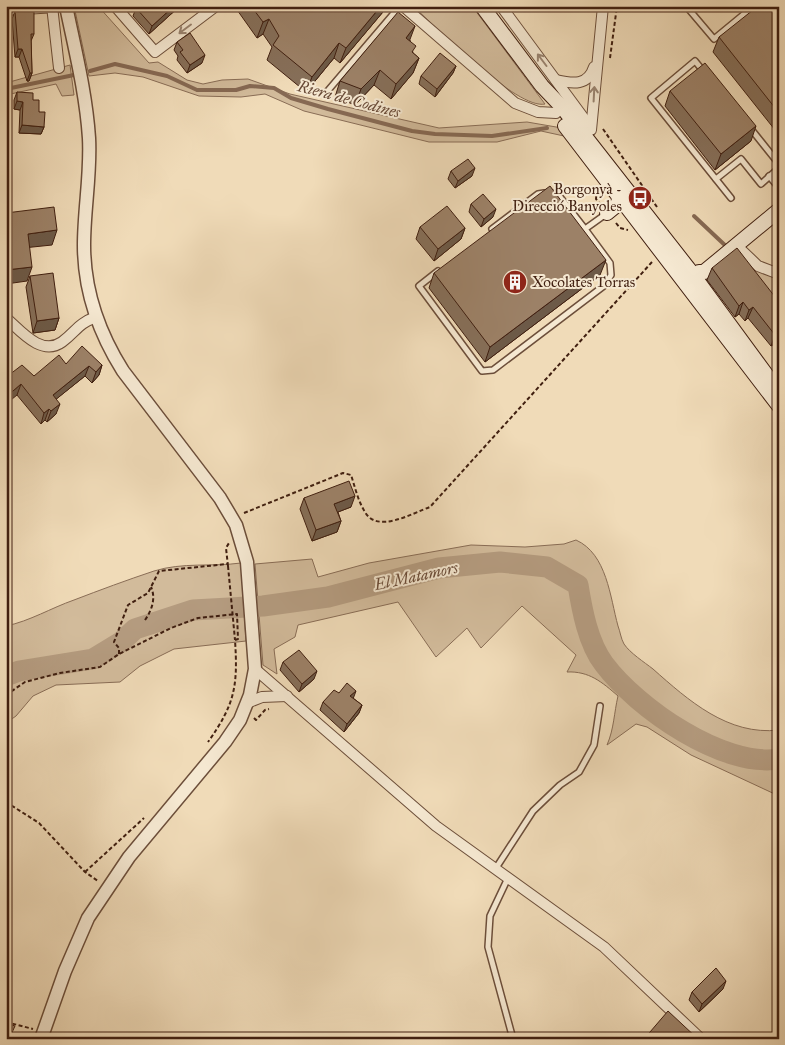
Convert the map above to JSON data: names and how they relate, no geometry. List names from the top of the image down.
{
  "water": ["Riera de Codines", "El Matamors"],
  "places": {
    "bus stop": ["Borgonyà - Direcció Banyoles"],
    "building": ["Xocolates Torras"]
  }
}
